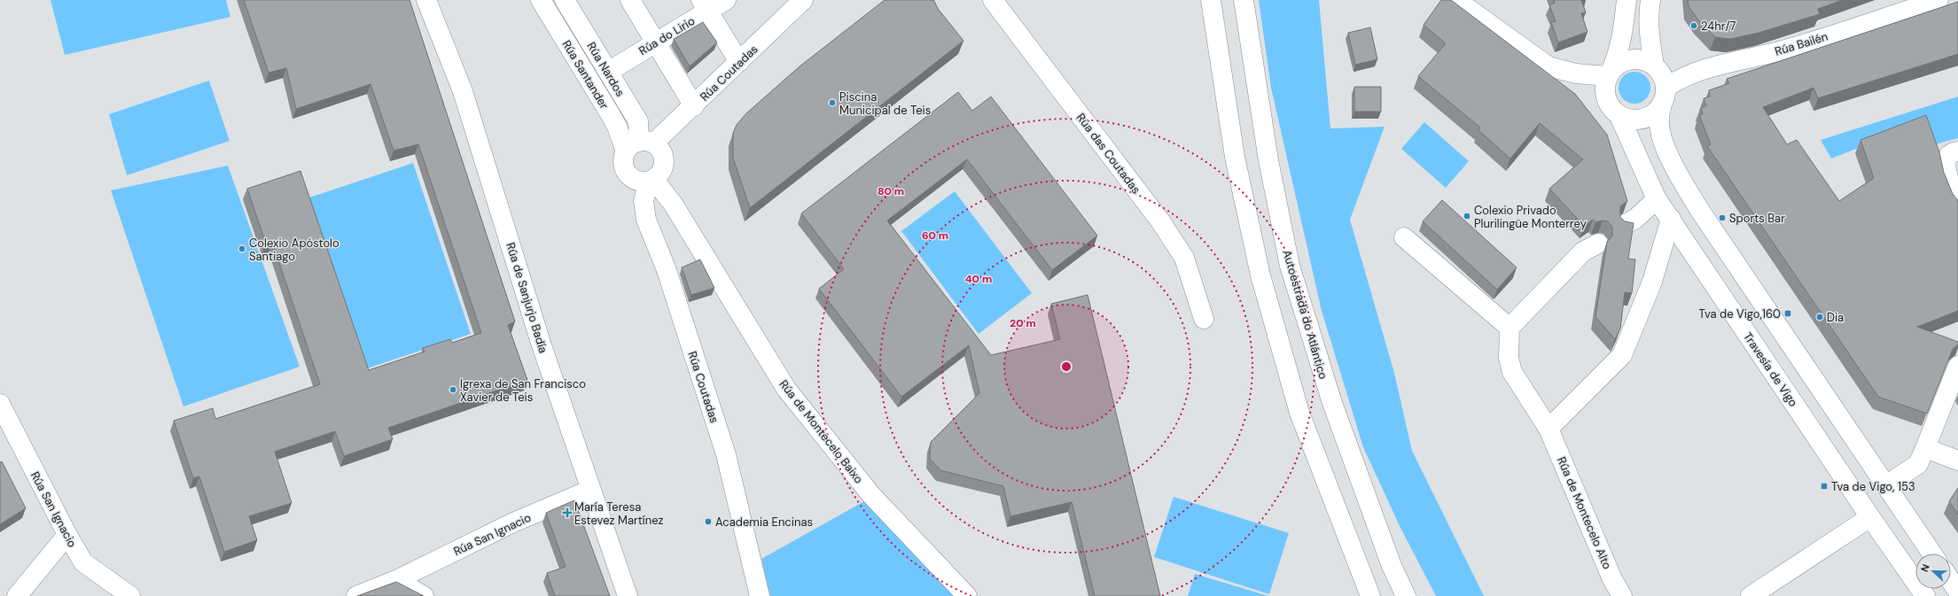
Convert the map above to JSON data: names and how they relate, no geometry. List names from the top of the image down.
{
  "streets": {
    "main road": [
      "Rúa do Lirio",
      "Rúa Bailén",
      "Rúa Nardos",
      "Rúa Coutadas",
      "Rúa Santander",
      "Rúa das Coutadas",
      "Rúa de Sanjurjo Badía",
      "Autoestrada do Atlántico",
      "Travesía de Vigo",
      "Rúa de Montecelo Baixo",
      "Rúa San Ignacio",
      "Rúa de Montecelo Alto"
    ]
  },
  "crossings": [
    ["Rúa do Lirio", "Rúa Nardos"],
    ["Rúa Bailén", "Travesía de Vigo"],
    ["Rúa Nardos", "Rúa Coutadas"],
    ["Rúa Nardos", "Rúa Santander"],
    ["Rúa Nardos", "Rúa de Montecelo Baixo"],
    ["Rúa Coutadas", "Rúa Santander"],
    ["Rúa Coutadas", "Rúa de Montecelo Baixo"],
    ["Rúa Santander", "Rúa de Montecelo Baixo"],
    ["Rúa de Sanjurjo Badía", "Rúa San Ignacio"]
  ],
  "places": {
    "other": [
      "24hr/7",
      "Piscina Municipal de Teis",
      "Colexio Privado Plurilingüe Monterrey",
      "Sports Bar",
      "Colexio Apóstolo Santiago",
      "Dia",
      "Igrexa de San Francisco Xavier de Teis",
      "Academia Encinas"
    ],
    "transit": ["Tva de Vigo,160", "Tva de Vigo, 153"],
    "health": ["María Teresa Estevez Martínez"]
  },
  "north": "left",
  "rings": [
    "80 m",
    "60 m",
    "40 m",
    "20 m"
  ]
}
